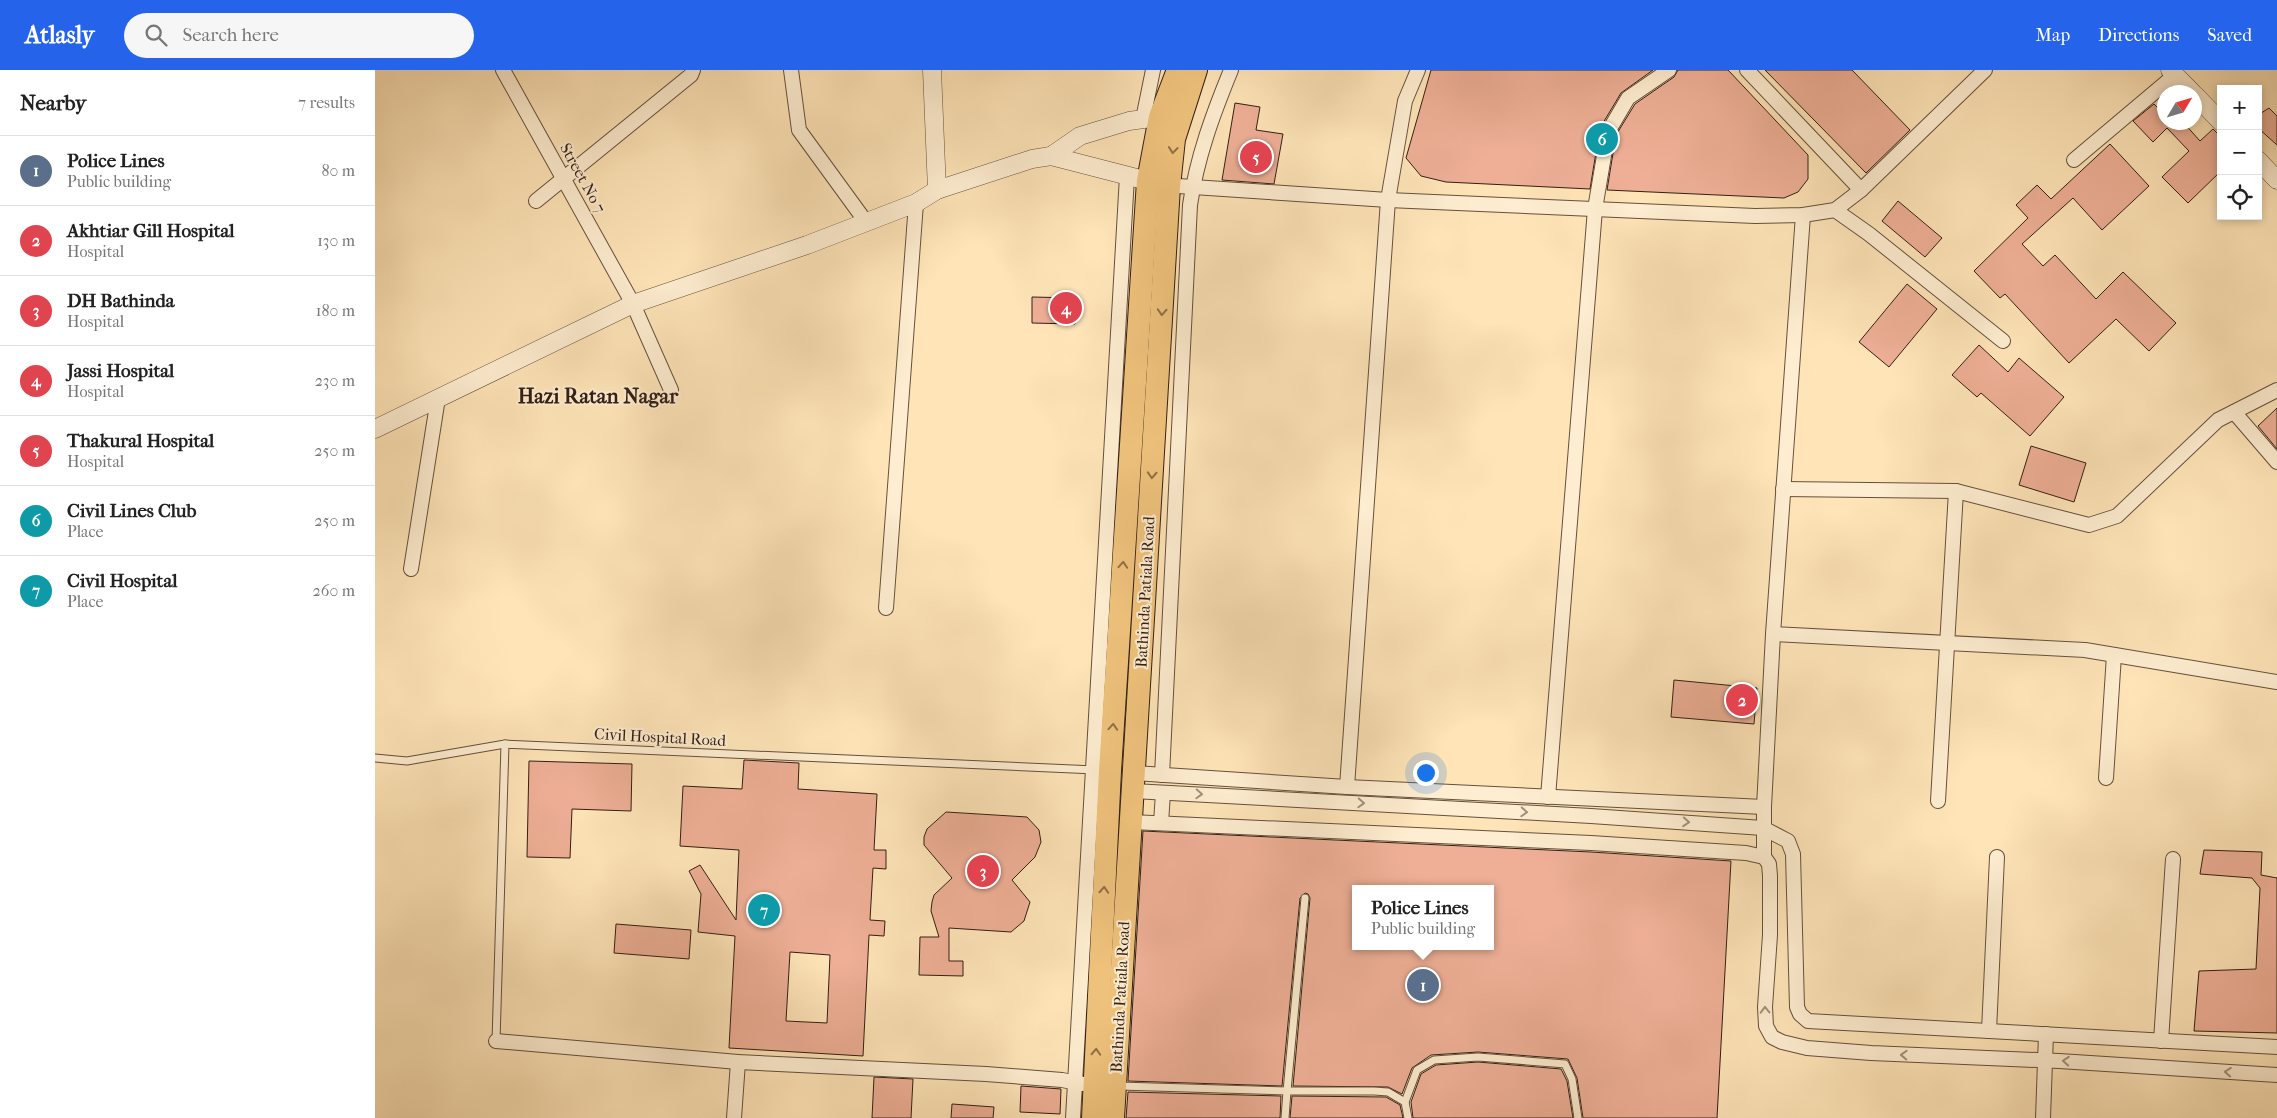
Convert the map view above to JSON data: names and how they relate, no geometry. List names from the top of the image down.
{
  "streets": {
    "highway": ["Bathinda Patiala Road"],
    "street": ["Street No 7"],
    "lane": ["Civil Hospital Road"]
  },
  "districts": ["Hazi Ratan Nagar"],
  "north": "top right",
  "page": {
    "header": "Atlasly",
    "search": "Search here",
    "nav": ["Map", "Directions", "Saved"],
    "heading": ["Nearby", "7 results"],
    "map_buttons": ["+", "−"],
    "pins": [
      "6",
      "5",
      "4",
      "2",
      "3",
      "7",
      "1"
    ],
    "list": [
      {
        "mark": "1",
        "name": "Police Lines",
        "note": "Public building",
        "value": "80 m"
      },
      {
        "mark": "2",
        "name": "Akhtiar Gill Hospital",
        "note": "Hospital",
        "value": "130 m"
      },
      {
        "mark": "3",
        "name": "DH Bathinda",
        "note": "Hospital",
        "value": "180 m"
      },
      {
        "mark": "4",
        "name": "Jassi Hospital",
        "note": "Hospital",
        "value": "230 m"
      },
      {
        "mark": "5",
        "name": "Thakural Hospital",
        "note": "Hospital",
        "value": "250 m"
      },
      {
        "mark": "6",
        "name": "Civil Lines Club",
        "note": "Place",
        "value": "250 m"
      },
      {
        "mark": "7",
        "name": "Civil Hospital",
        "note": "Place",
        "value": "260 m"
      }
    ],
    "popup": ["Police Lines", "Public building"]
  }
}
